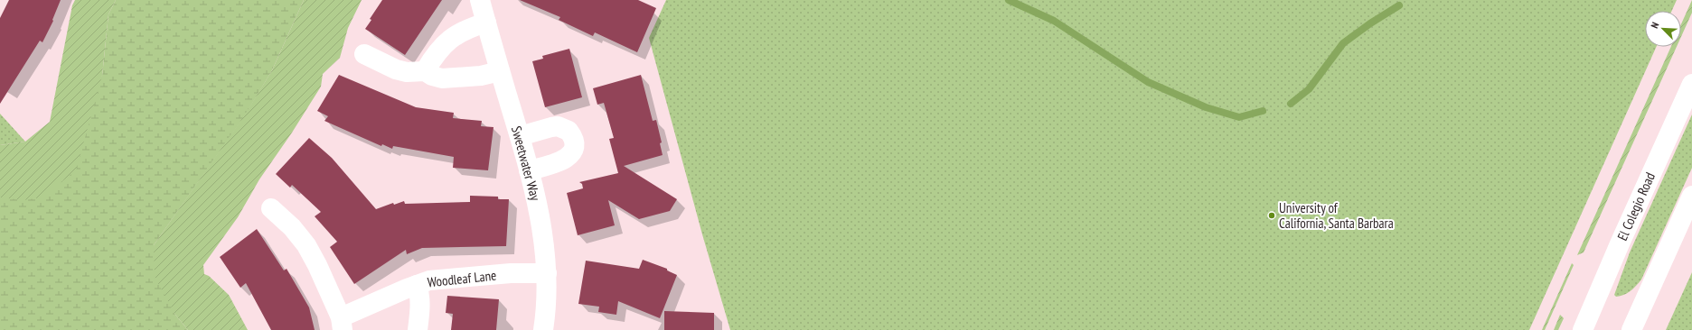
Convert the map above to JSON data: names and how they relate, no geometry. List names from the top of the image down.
{
  "streets": {
    "street": ["Sweetwater Way", "El Colegio Road", "Woodleaf Lane"]
  },
  "crossings": [
    ["Sweetwater Way", "Woodleaf Lane"]
  ],
  "places": ["University of California, Santa Barbara"],
  "north": "top left"
}
